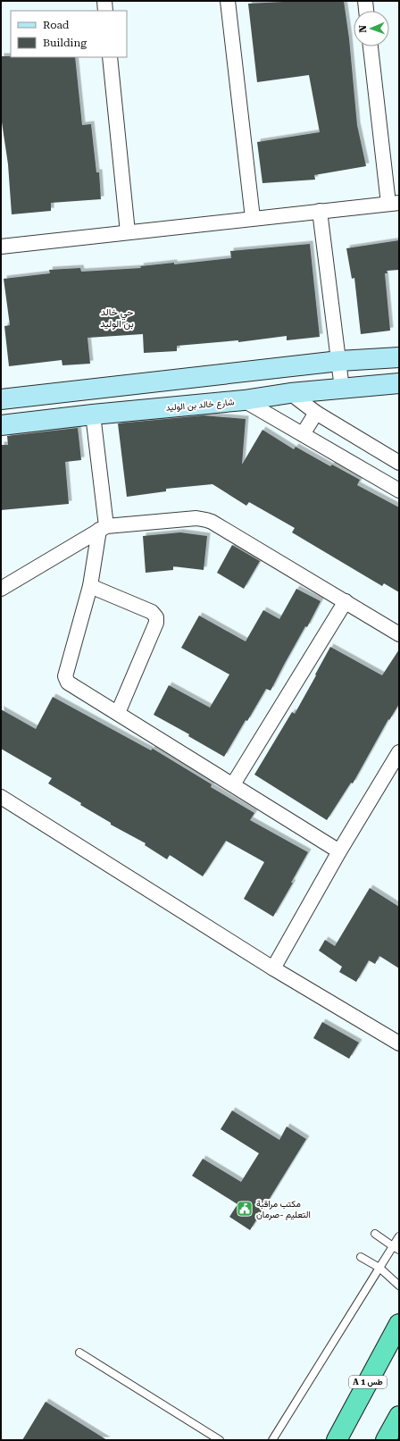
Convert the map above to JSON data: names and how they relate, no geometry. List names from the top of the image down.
{
  "streets": {
    "highway": ["A 1 طس"],
    "street": ["شارع خالد بن الوليد"]
  },
  "districts": ["حي خالد بن الوليد"],
  "places": {
    "public building": ["مكتب مراقبة التعليم -صرمان"]
  },
  "legend": ["Road", "Building"],
  "north": "left"
}
